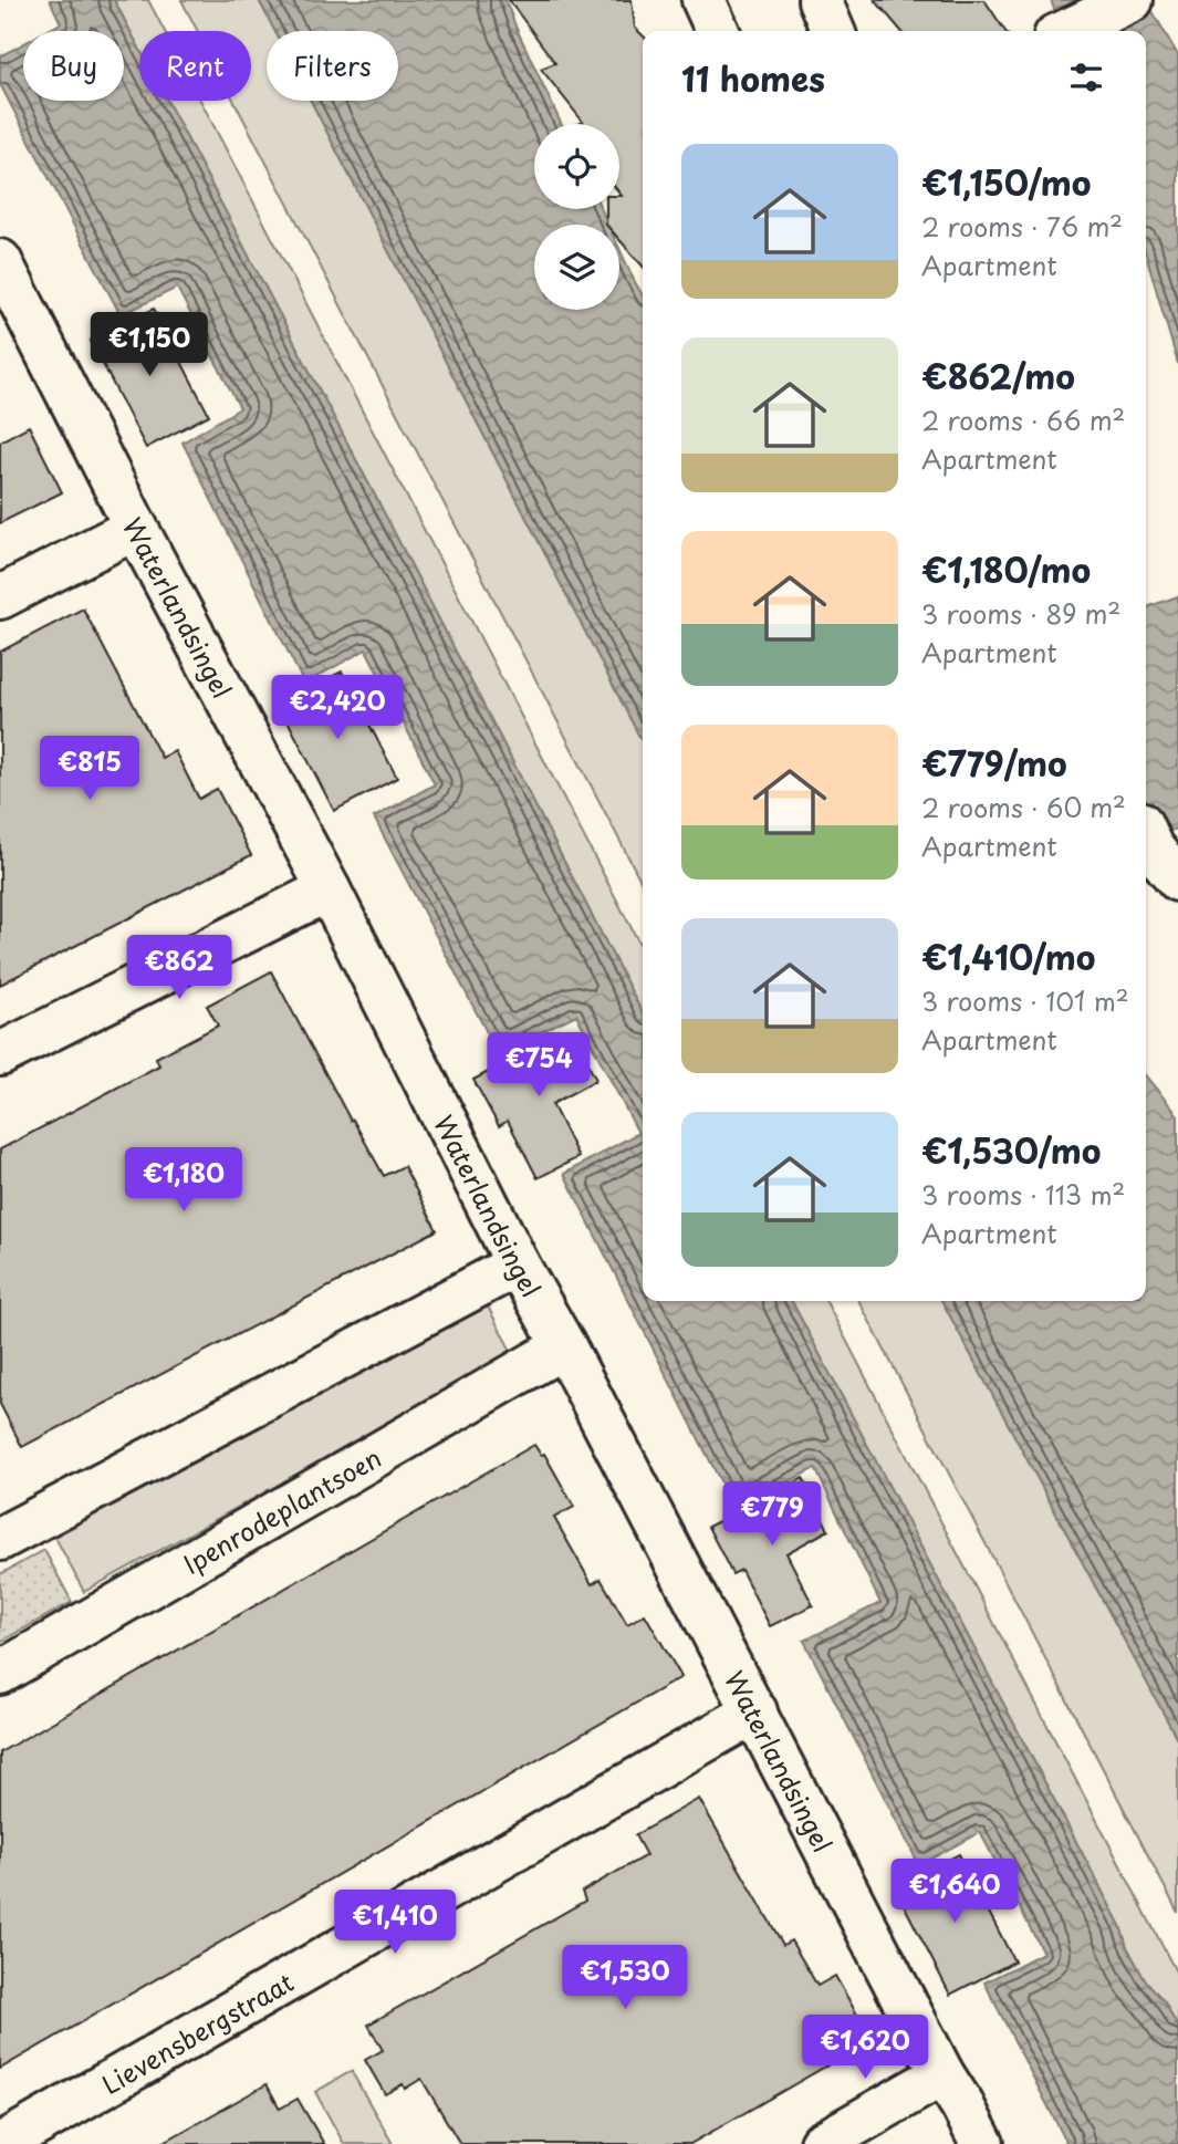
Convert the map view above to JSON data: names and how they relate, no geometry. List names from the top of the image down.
{
  "streets": {
    "street": ["Waterlandsingel", "Ipenrodeplantsoen", "Lievensbergstraat"]
  },
  "crossings": [
    ["Waterlandsingel", "Ipenrodeplantsoen"],
    ["Waterlandsingel", "Lievensbergstraat"]
  ],
  "page": {
    "chip": ["Buy", "Rent", "Filters"],
    "heading": "11 homes",
    "list": [
      {
        "name": "€1,150/mo",
        "note": "2 rooms · 76 m² · Apartment"
      },
      {
        "name": "€862/mo",
        "note": "2 rooms · 66 m² · Apartment"
      },
      {
        "name": "€1,180/mo",
        "note": "3 rooms · 89 m² · Apartment"
      },
      {
        "name": "€779/mo",
        "note": "2 rooms · 60 m² · Apartment"
      },
      {
        "name": "€1,410/mo",
        "note": "3 rooms · 101 m² · Apartment"
      },
      {
        "name": "€1,530/mo",
        "note": "3 rooms · 113 m² · Apartment"
      }
    ],
    "price": [
      "€1,150",
      "€2,420",
      "€815",
      "€862",
      "€754",
      "€1,180",
      "€779",
      "€1,640",
      "€1,410",
      "€1,530",
      "€1,620"
    ]
  }
}
